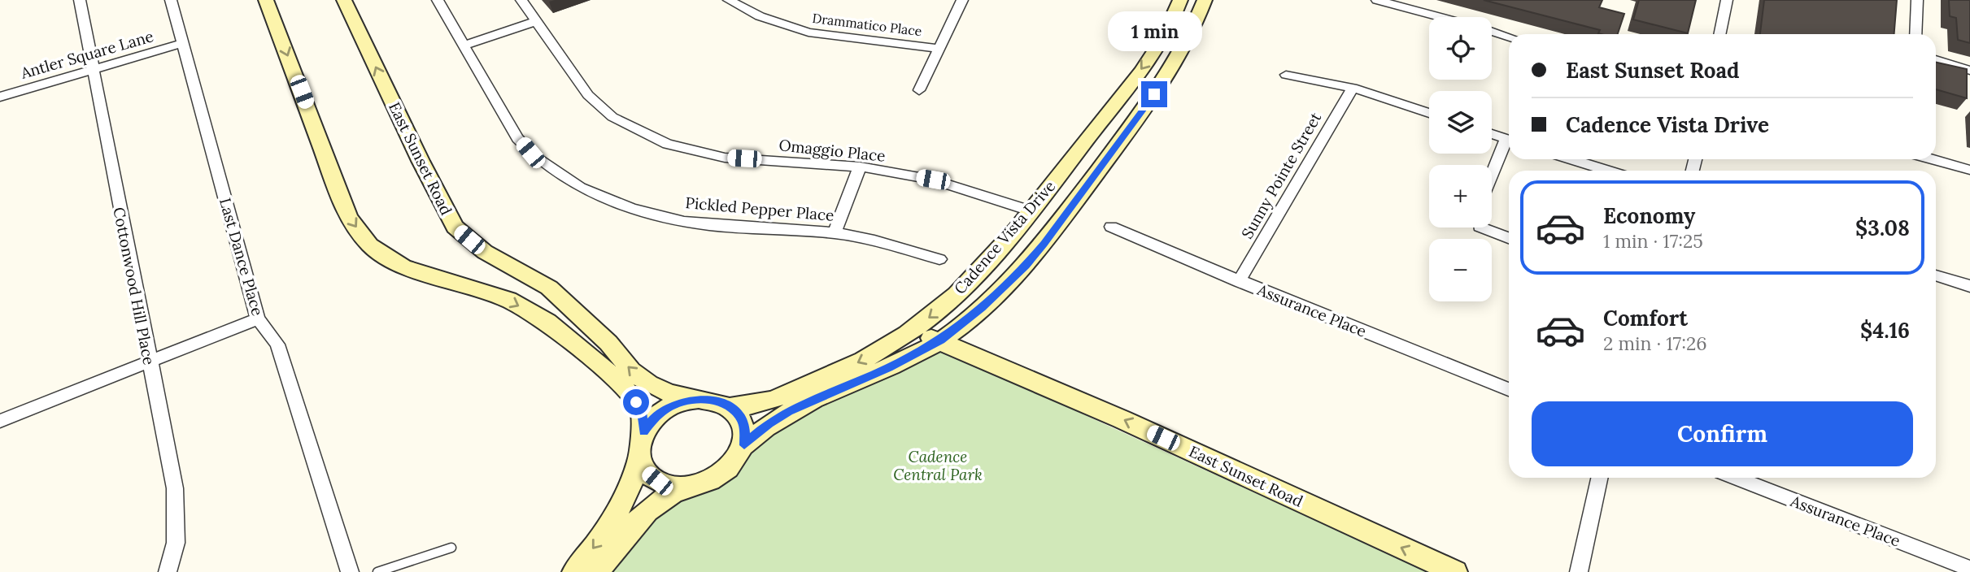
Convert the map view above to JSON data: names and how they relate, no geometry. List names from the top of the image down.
{
  "streets": {
    "main road": ["East Sunset Road", "Cadence Vista Drive"],
    "street": [
      "Drammatico Place",
      "Antler Square Lane",
      "Omaggio Place",
      "Sunny Pointe Street",
      "Pickled Pepper Place",
      "Last Dance Place",
      "Cottonwood Hill Place",
      "Assurance Place"
    ]
  },
  "crossings": [
    ["Antler Square Lane", "Last Dance Place"],
    ["Antler Square Lane", "Cottonwood Hill Place"],
    ["Omaggio Place", "Cadence Vista Drive"],
    ["East Sunset Road", "Cadence Vista Drive"],
    ["Sunny Pointe Street", "Assurance Place"]
  ],
  "parks": ["Cadence Central Park"],
  "page": {
    "bubble": "1 min",
    "map_buttons": ["+", "−"],
    "banner": ["East Sunset Road", "Cadence Vista Drive"],
    "list": [
      {
        "name": "Economy",
        "note": "1 min · 17:25",
        "value": "$3.08"
      },
      {
        "name": "Comfort",
        "note": "2 min · 17:26",
        "value": "$4.16"
      }
    ],
    "buttons": "Confirm"
  }
}
